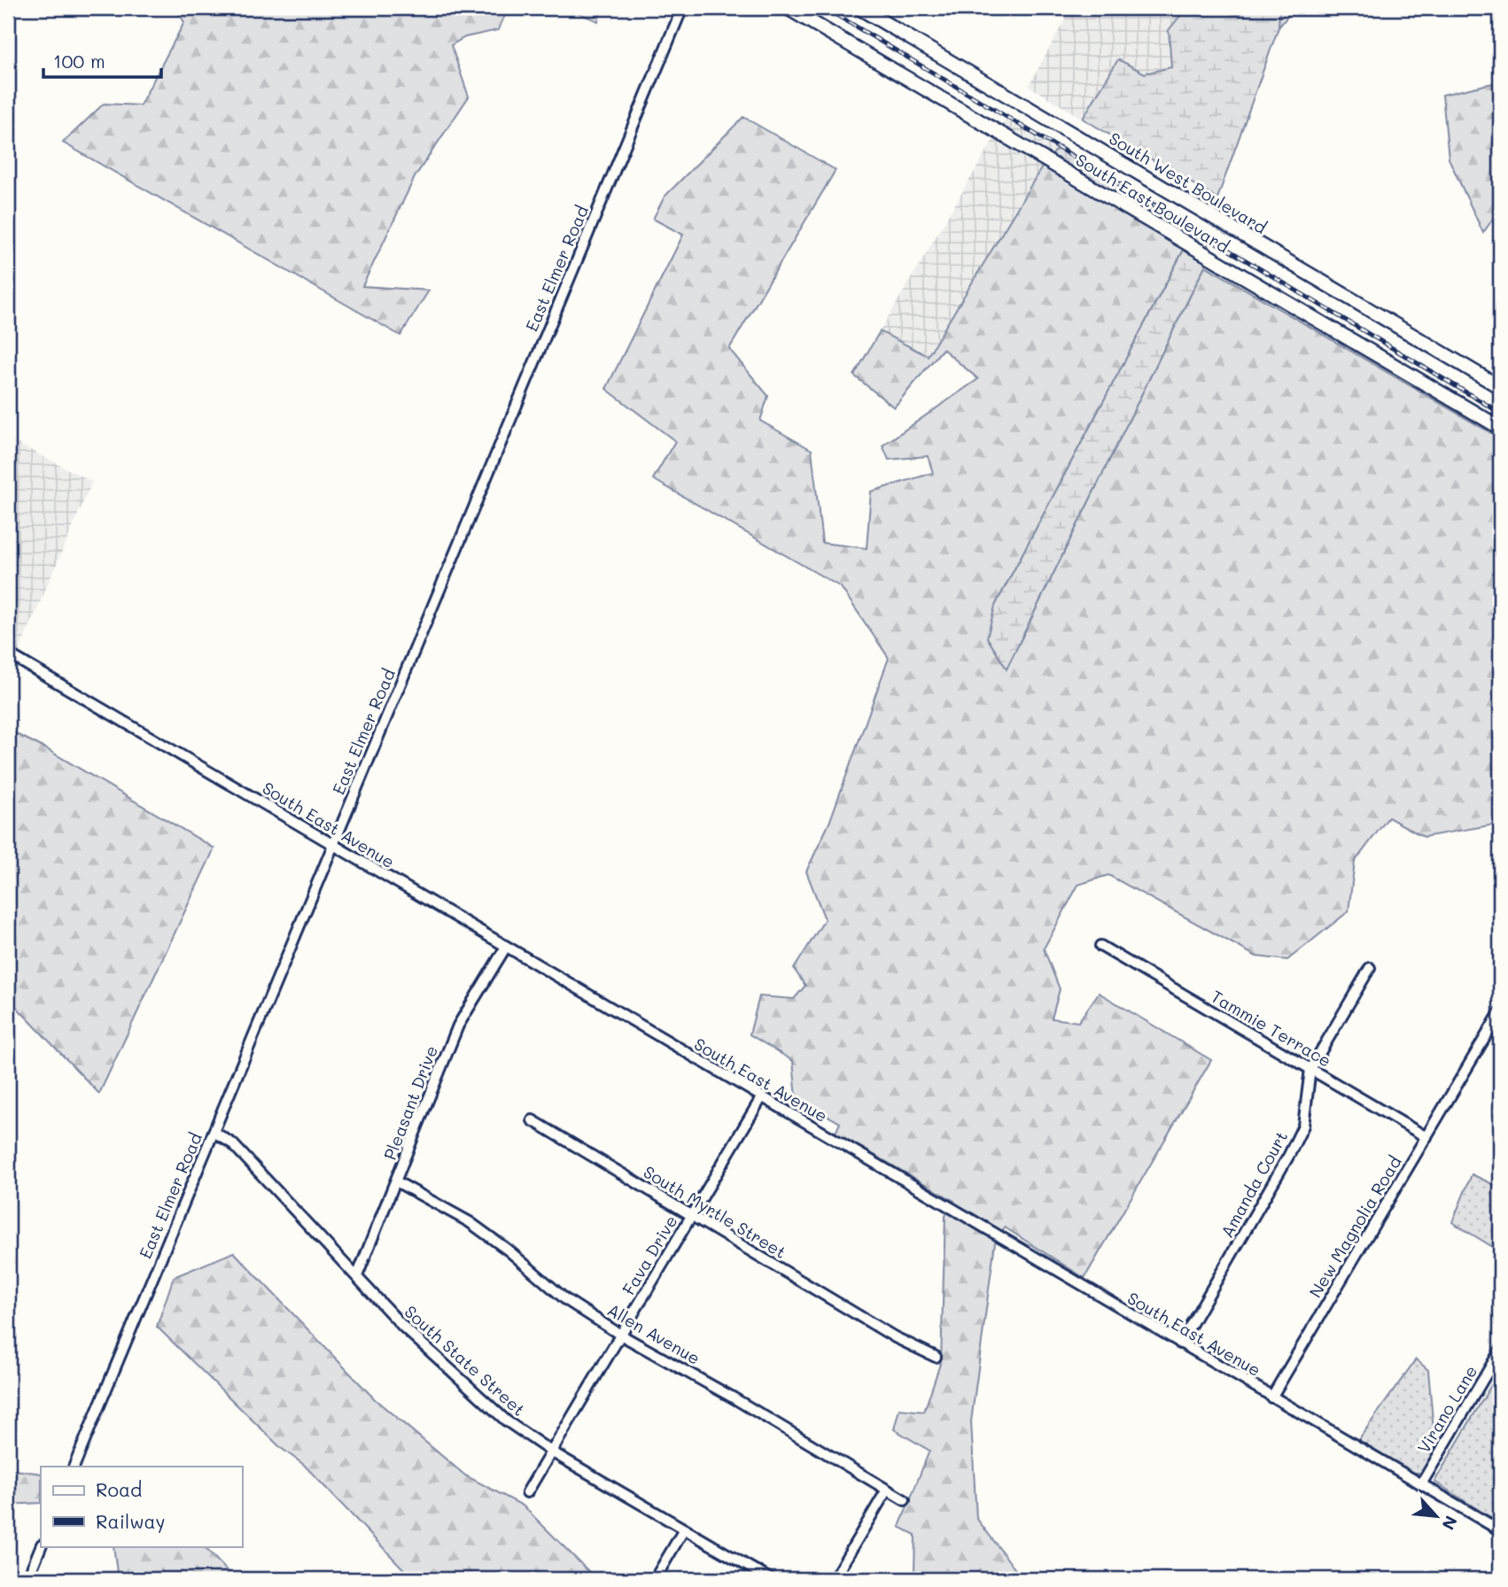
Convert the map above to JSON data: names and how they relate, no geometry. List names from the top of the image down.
{
  "streets": {
    "main road": ["South West Boulevard", "South East Boulevard"],
    "street": [
      "East Elmer Road",
      "South East Avenue",
      "Tammie Terrace",
      "Pleasant Drive",
      "Amanda Court",
      "South Myrtle Street",
      "New Magnolia Road",
      "Fava Drive",
      "Allen Avenue",
      "South State Street",
      "Virano Lane"
    ]
  },
  "crossings": [
    ["East Elmer Road", "South East Avenue"],
    ["East Elmer Road", "South State Street"],
    ["South East Avenue", "Pleasant Drive"],
    ["South East Avenue", "Amanda Court"],
    ["South East Avenue", "New Magnolia Road"],
    ["South East Avenue", "Fava Drive"],
    ["South East Avenue", "Virano Lane"],
    ["Tammie Terrace", "Amanda Court"],
    ["Tammie Terrace", "New Magnolia Road"],
    ["Pleasant Drive", "Allen Avenue"],
    ["Pleasant Drive", "South State Street"],
    ["South Myrtle Street", "Fava Drive"],
    ["Fava Drive", "Allen Avenue"],
    ["Fava Drive", "South State Street"]
  ],
  "legend": ["Road", "Railway"],
  "scale_bar": "100 m",
  "north": "bottom right"
}
